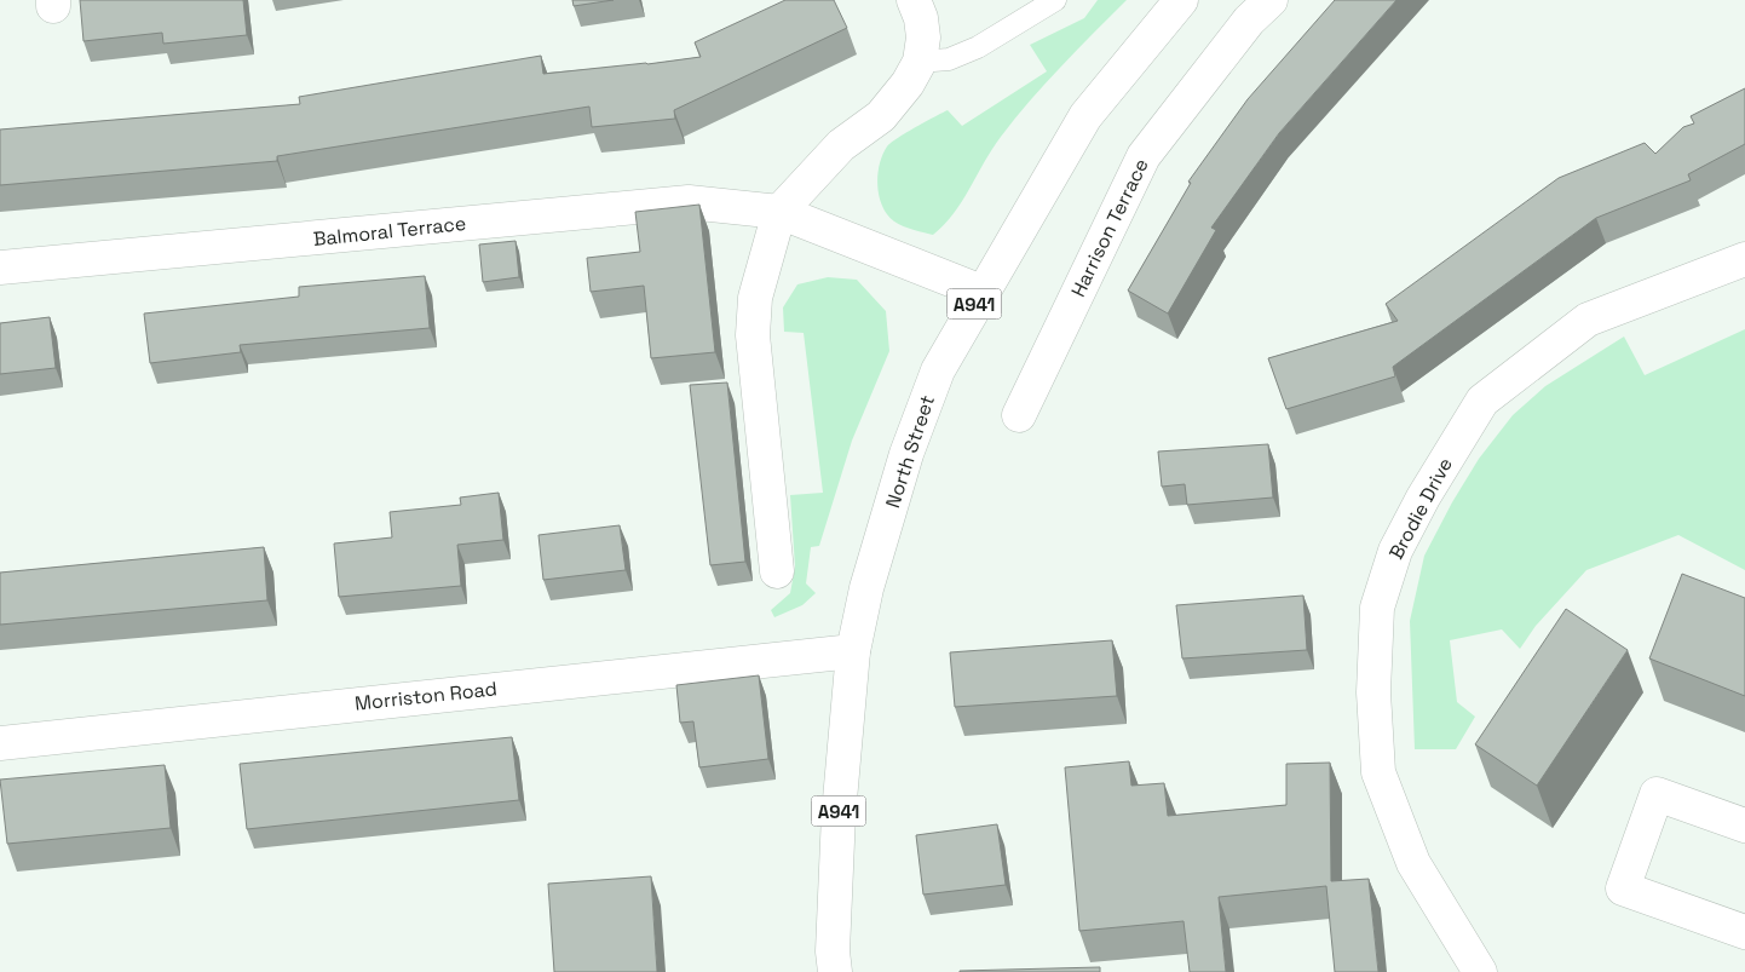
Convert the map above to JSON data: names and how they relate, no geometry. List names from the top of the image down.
{
  "streets": {
    "street": [
      "Harrison Terrace",
      "Balmoral Terrace",
      "A941",
      "North Street",
      "Brodie Drive",
      "Morriston Road"
    ]
  },
  "crossings": [
    ["Balmoral Terrace", "North Street"],
    ["North Street", "Morriston Road"]
  ]
}
